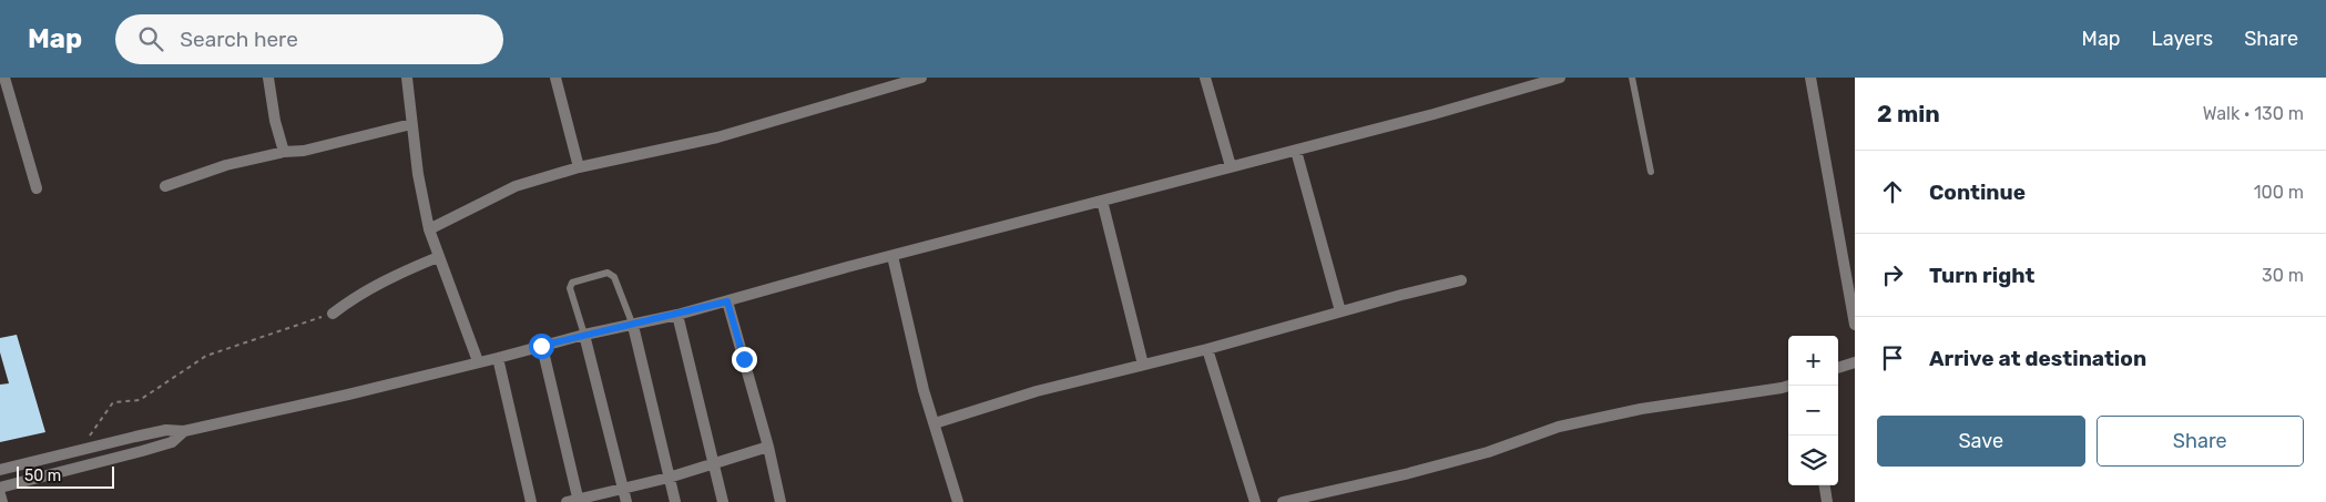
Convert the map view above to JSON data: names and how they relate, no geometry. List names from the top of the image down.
{
  "scale_bar": "50 m",
  "page": {
    "header": "Map",
    "search": "Search here",
    "nav": ["Map", "Layers", "Share"],
    "heading": ["2 min", "Walk · 130 m"],
    "list": [
      ["Continue", "100 m"],
      ["Turn right", "30 m"],
      "Arrive at destination"
    ],
    "map_buttons": ["+", "−"],
    "buttons": ["Save", "Share"],
    "scale": "50 m"
  }
}
